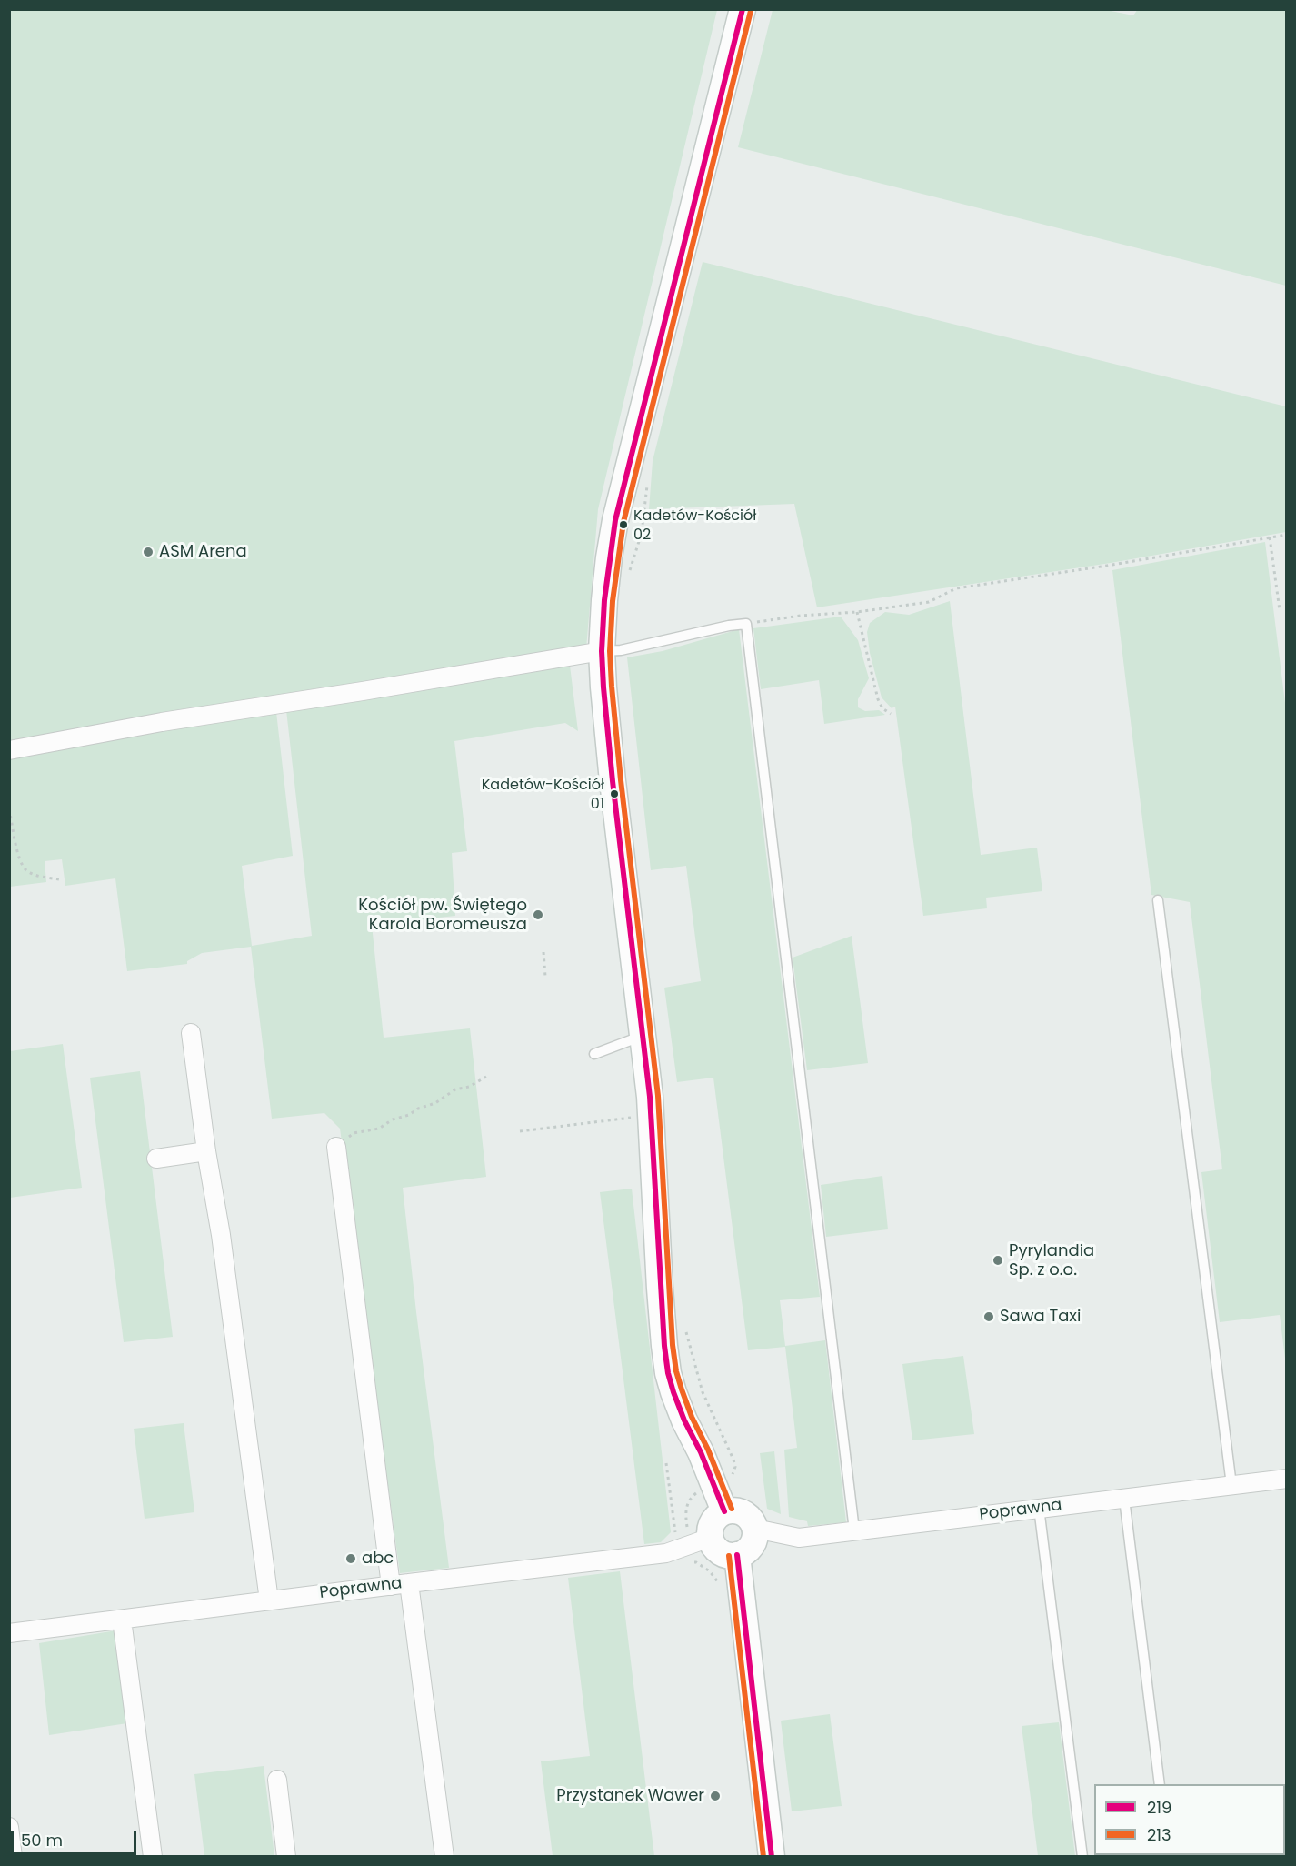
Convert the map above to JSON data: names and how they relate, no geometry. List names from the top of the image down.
{
  "streets": {
    "street": ["Poprawna"]
  },
  "places": [
    "Kadetów-Kościół 02",
    "ASM Arena",
    "Kadetów-Kościół 01",
    "Kościół pw. Świętego Karola Boromeusza",
    "Pyrylandia Sp. z o.o.",
    "Sawa Taxi",
    "abc",
    "Przystanek Wawer"
  ],
  "lines": ["transit line 219", "transit line 213"],
  "legend": ["219", "213"],
  "scale_bar": "50 m"
}
